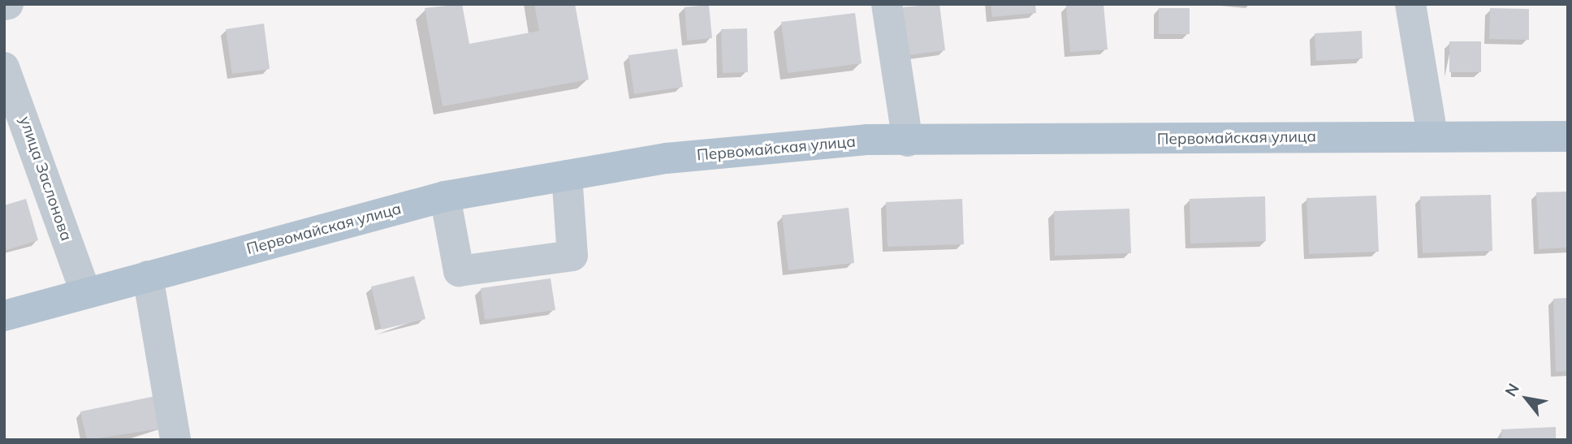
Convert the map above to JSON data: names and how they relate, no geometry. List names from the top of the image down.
{
  "streets": {
    "main road": ["Первомайская улица"],
    "street": ["улица Заслонова"]
  },
  "crossings": [
    ["Первомайская улица", "улица Заслонова"]
  ],
  "north": "top left"
}
